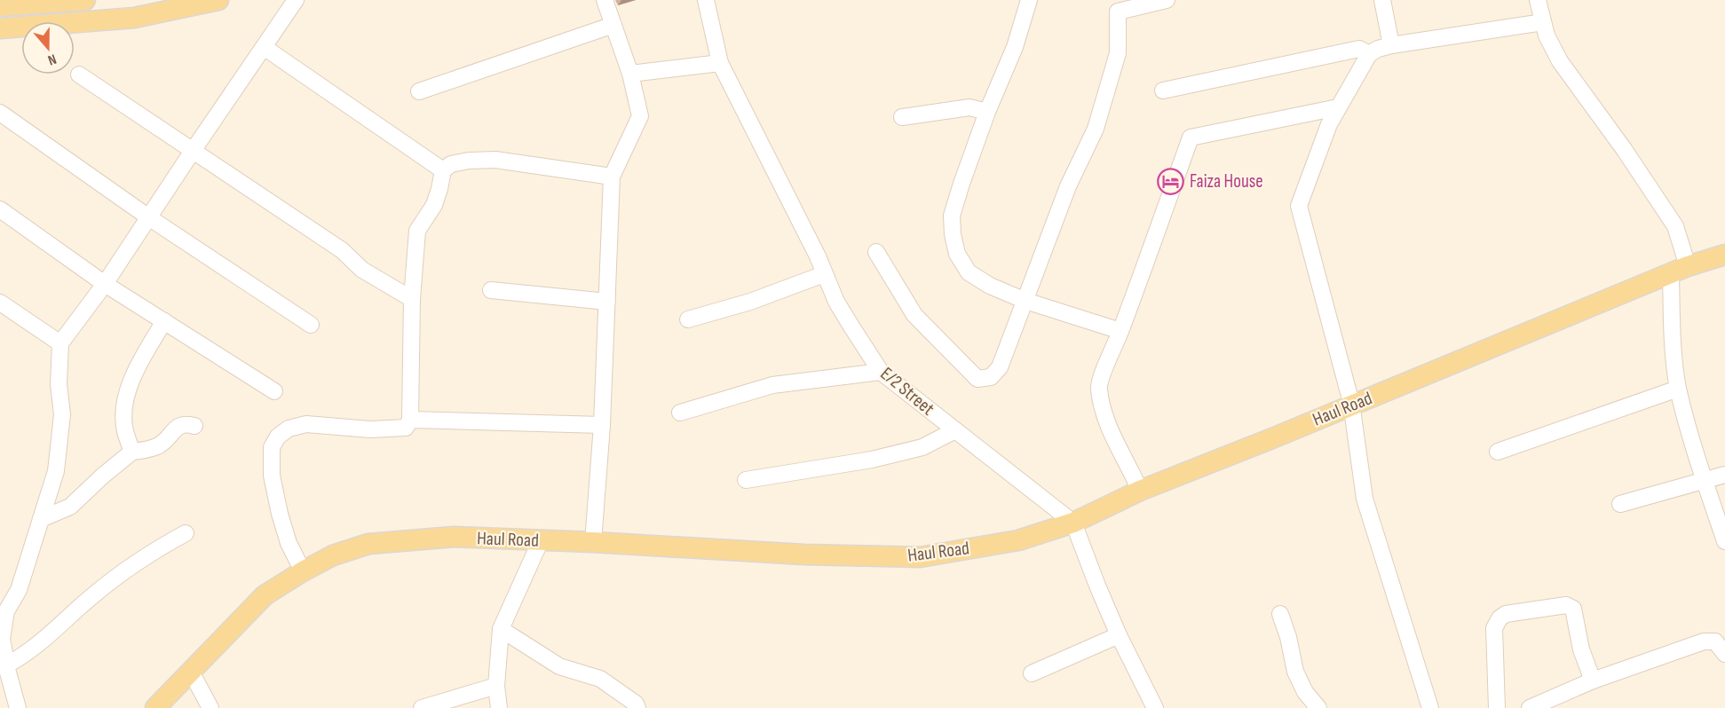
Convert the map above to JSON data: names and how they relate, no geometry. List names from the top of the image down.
{
  "streets": {
    "main road": ["Haul Road"],
    "street": ["E/2 Street"]
  },
  "crossings": [
    ["E/2 Street", "Haul Road"]
  ],
  "places": {
    "hotel": ["Faiza House"]
  },
  "north": "bottom"
}
